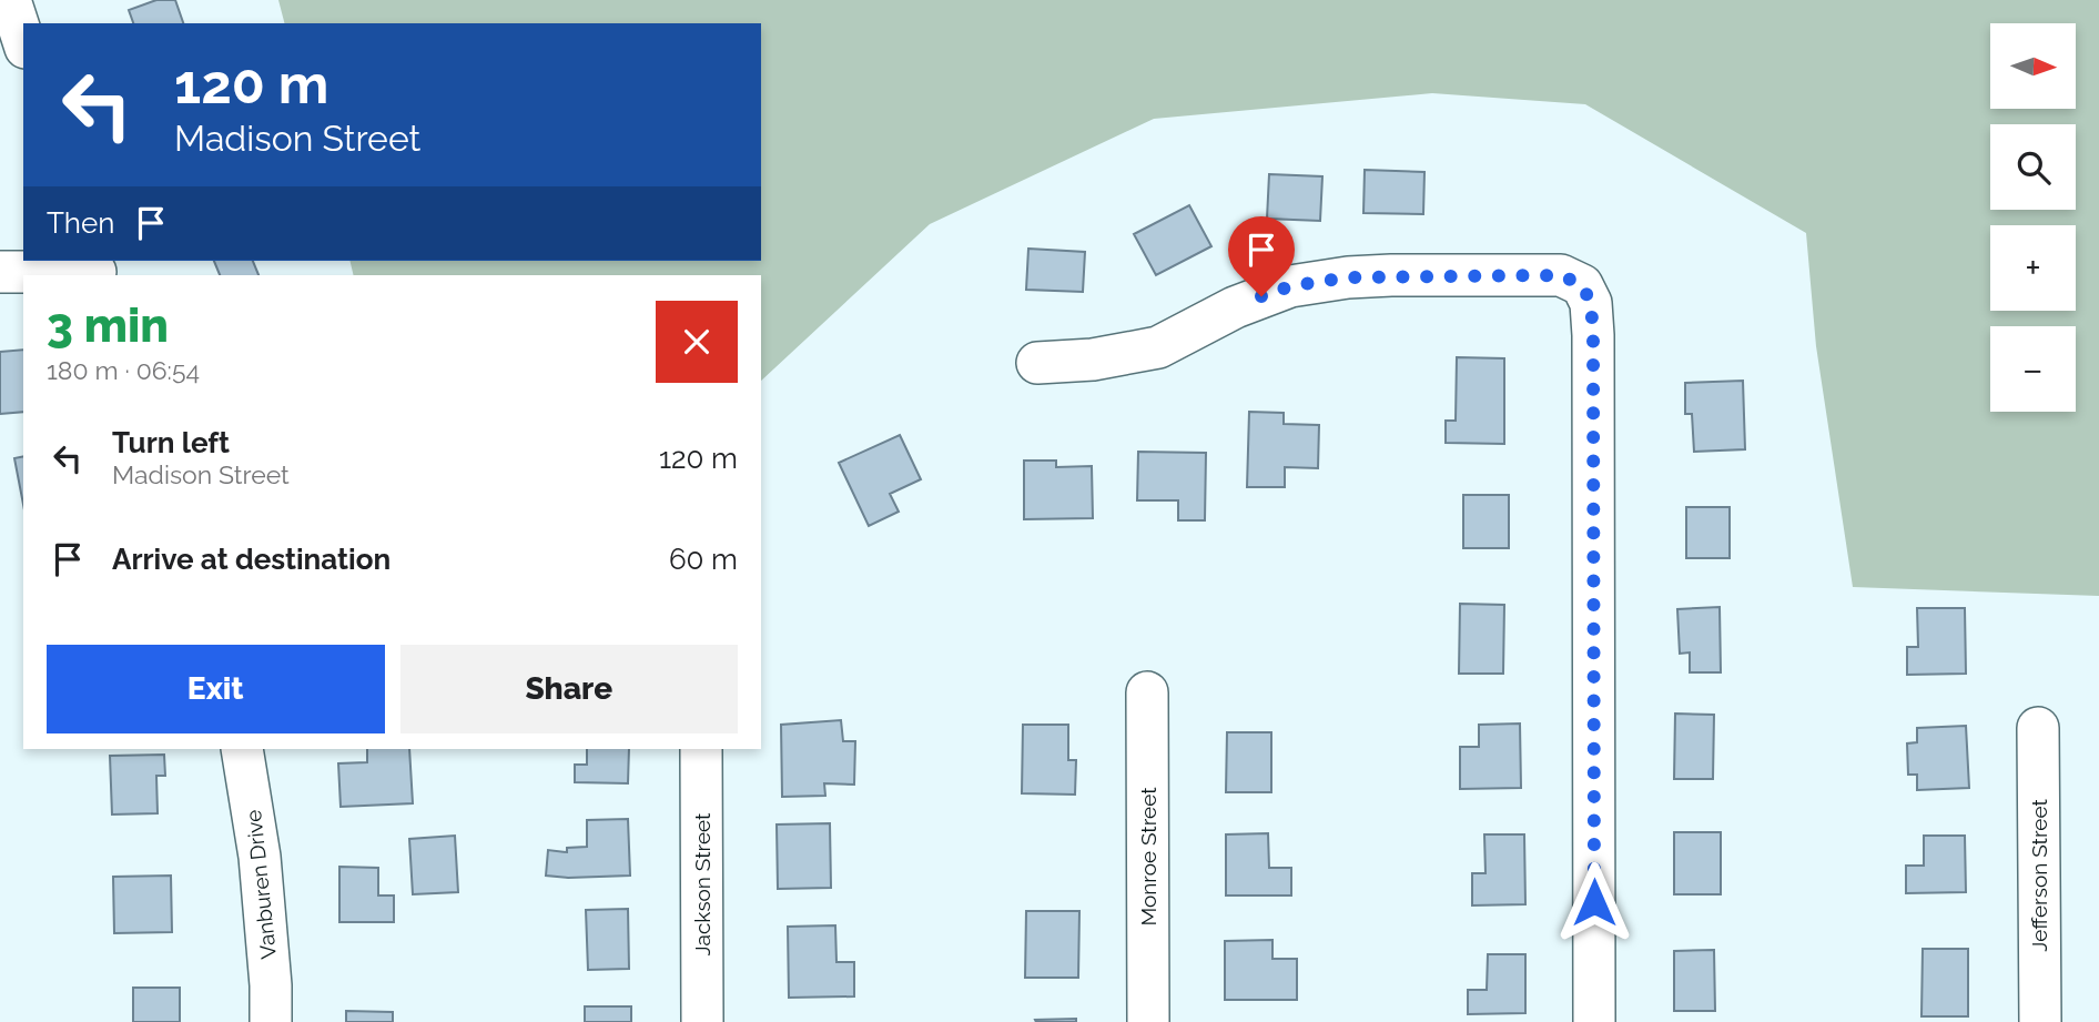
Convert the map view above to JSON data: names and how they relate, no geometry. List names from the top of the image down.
{
  "streets": {
    "street": [
      "Monroe Street",
      "Jefferson Street",
      "Vanburen Drive",
      "Jackson Street"
    ]
  },
  "north": "right",
  "page": {
    "map_buttons": ["+", "−"],
    "turn": ["120 m", "Madison Street"],
    "then": "Then",
    "heading": ["3 min", "180 m · 06:54"],
    "list": [
      {
        "name": "Turn left",
        "note": "Madison Street",
        "value": "120 m"
      },
      {
        "name": "Arrive at destination",
        "value": "60 m"
      }
    ],
    "buttons": ["Exit", "Share"]
  }
}
